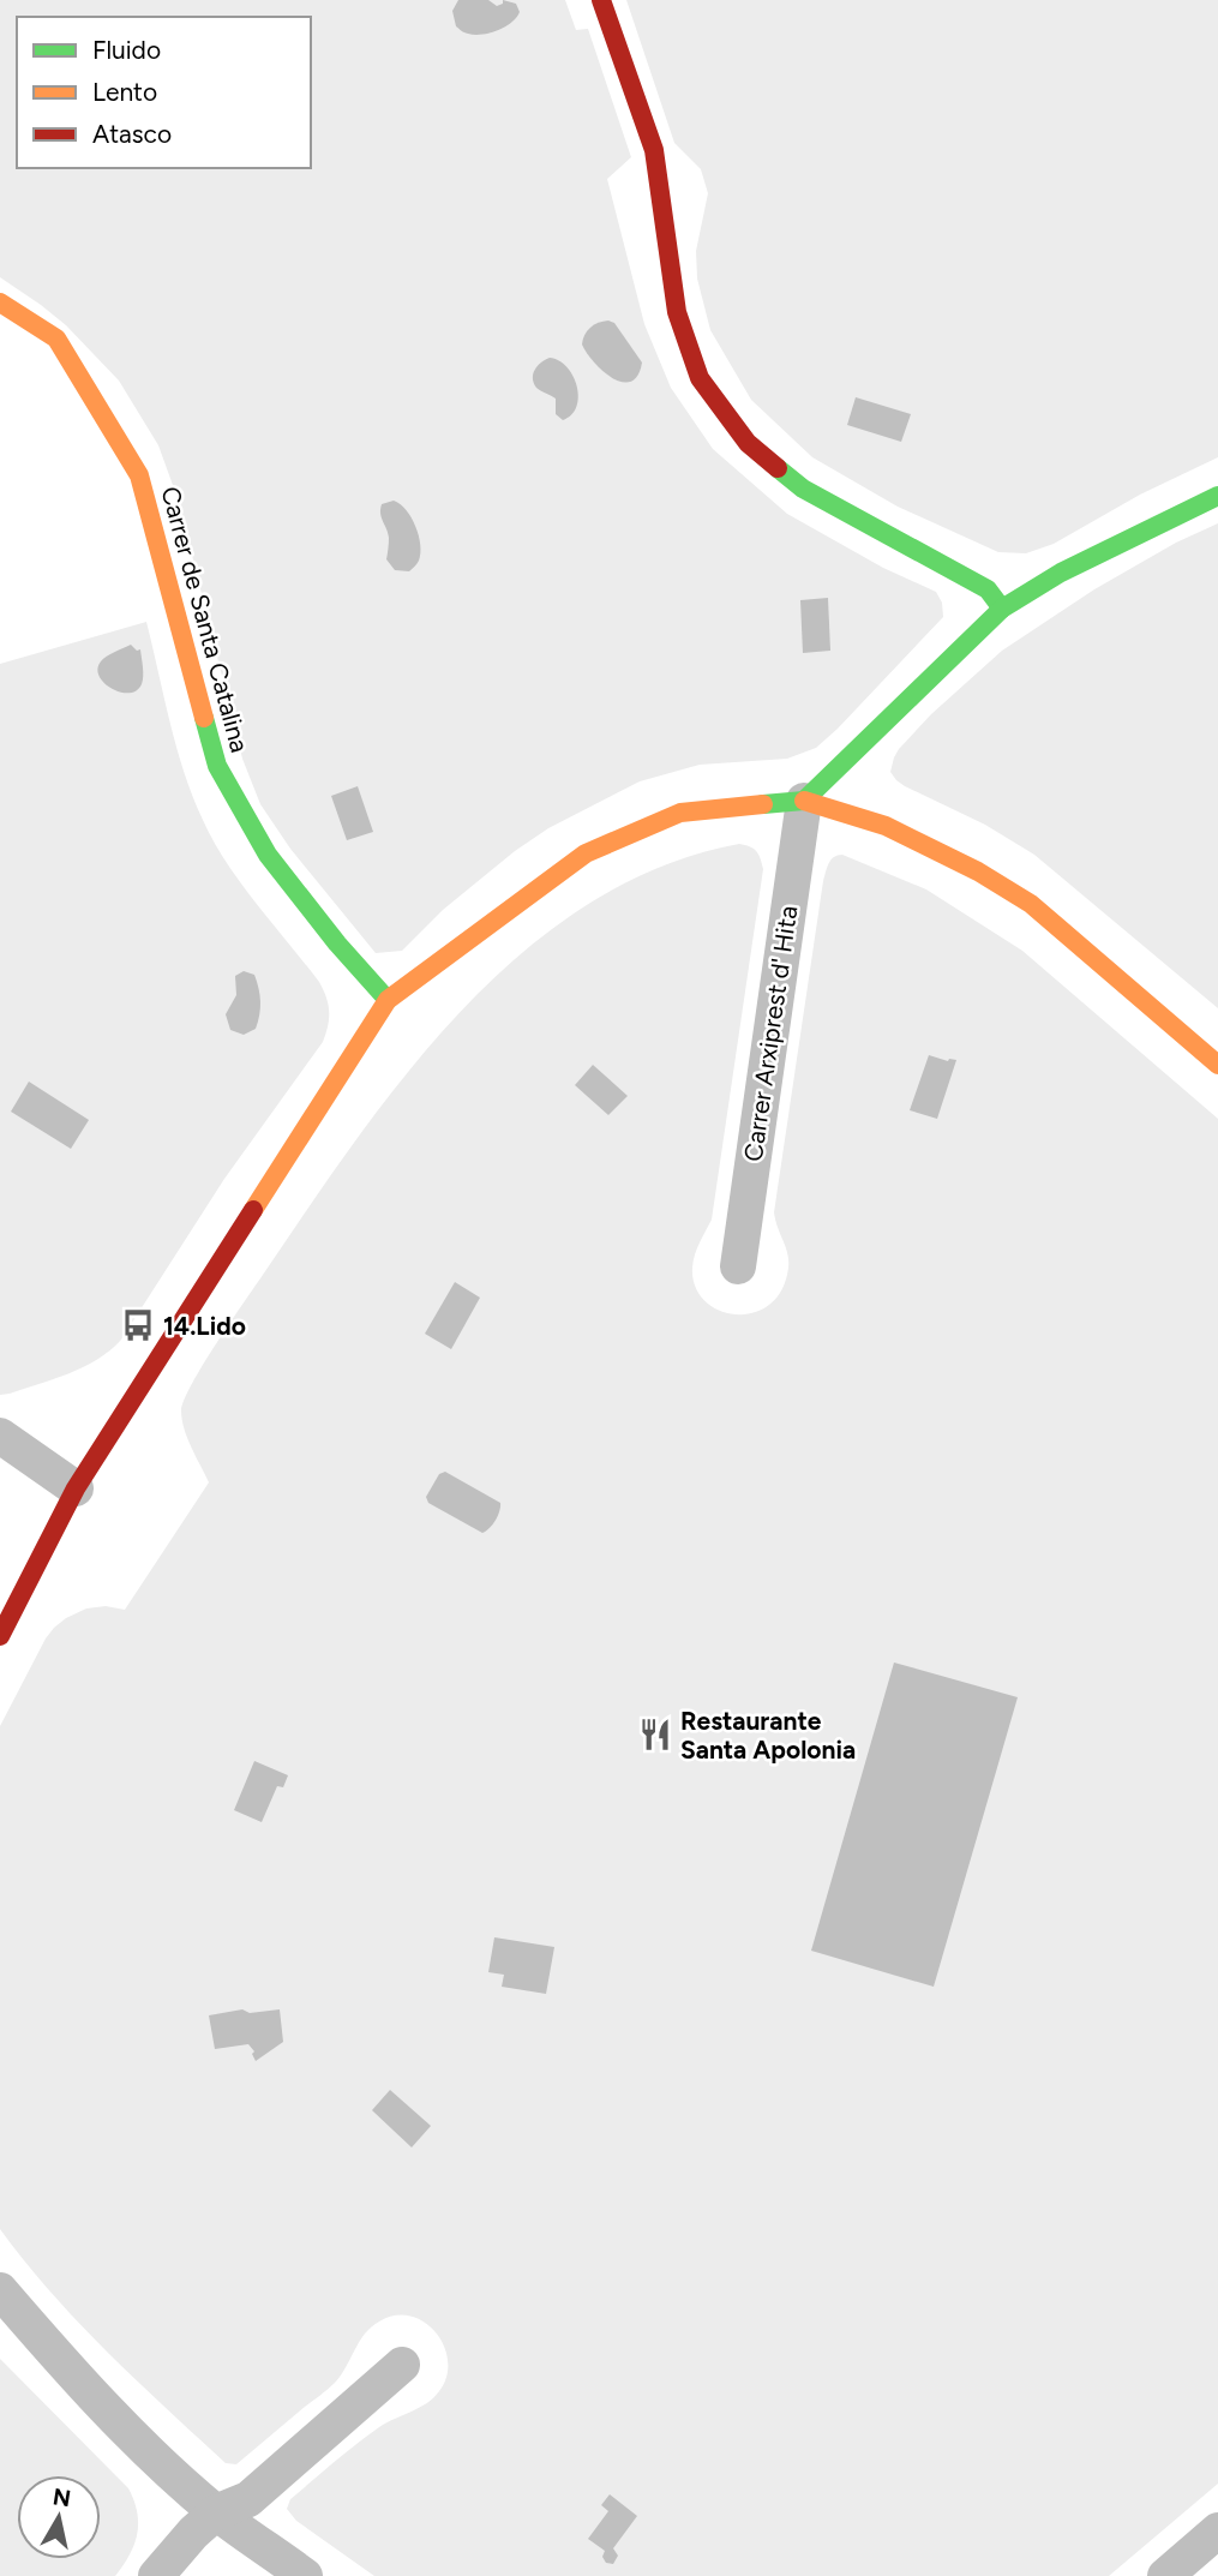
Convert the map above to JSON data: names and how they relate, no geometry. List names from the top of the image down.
{
  "streets": {
    "street": ["Carrer de Santa Catalina", "Carrer Arxiprest d' Hita"]
  },
  "places": {
    "bus stop": ["14.Lido"],
    "restaurant": ["Restaurante Santa Apolonia"]
  },
  "legend": ["Fluido", "Lento", "Atasco"],
  "north": "top"
}
